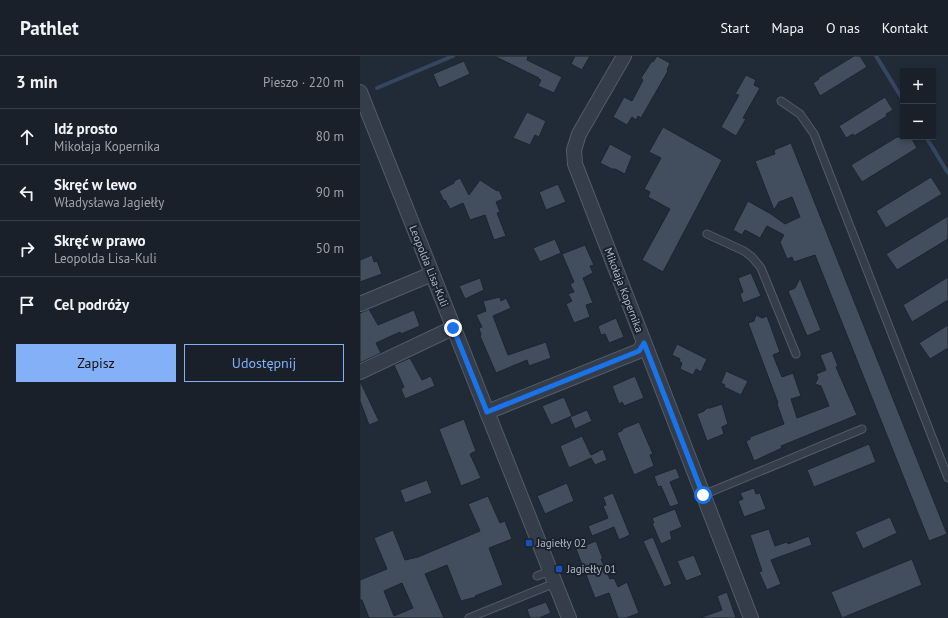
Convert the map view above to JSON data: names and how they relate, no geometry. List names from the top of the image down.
{
  "streets": {
    "street": ["Leopolda Lisa-Kuli", "Mikołaja Kopernika"]
  },
  "places": {
    "transit": ["Jagiełły 02", "Jagiełły 01"]
  },
  "page": {
    "header": "Pathlet",
    "nav": [
      "Start",
      "Mapa",
      "O nas",
      "Kontakt"
    ],
    "heading": ["3 min", "Pieszo · 220 m"],
    "map_buttons": ["+", "−"],
    "list": [
      ["Idź prosto", "Mikołaja Kopernika", "80 m"],
      ["Skręć w lewo", "Władysława Jagiełły", "90 m"],
      ["Skręć w prawo", "Leopolda Lisa-Kuli", "50 m"],
      "Cel podróży"
    ],
    "buttons": ["Zapisz", "Udostępnij"]
  }
}
